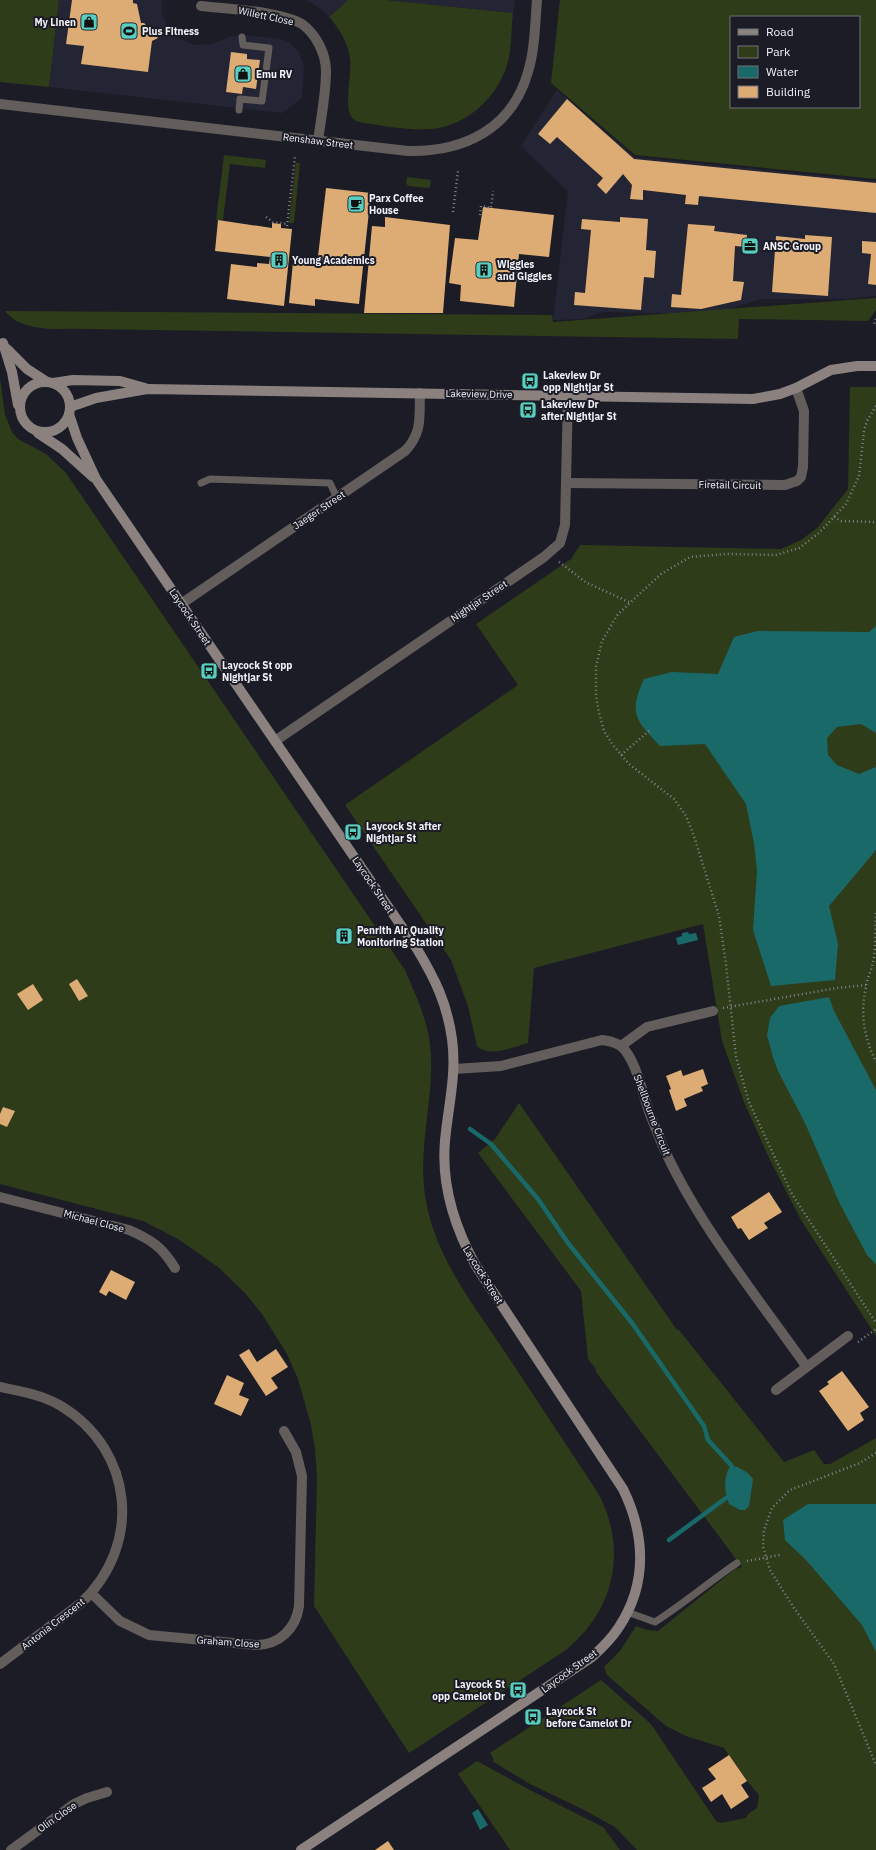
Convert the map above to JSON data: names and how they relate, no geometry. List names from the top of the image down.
{
  "streets": {
    "street": [
      "Willett Close",
      "Renshaw Street",
      "Lakeview Drive",
      "Firetail Circuit",
      "Jaeger Street",
      "Nightjar Street",
      "Laycock Street",
      "Shellbourne Circuit",
      "Michael Close",
      "Antonia Crescent",
      "Graham Close",
      "Olin Close"
    ]
  },
  "crossings": [
    ["Willett Close", "Renshaw Street"],
    ["Lakeview Drive", "Firetail Circuit"],
    ["Lakeview Drive", "Jaeger Street"],
    ["Lakeview Drive", "Nightjar Street"],
    ["Lakeview Drive", "Laycock Street"],
    ["Firetail Circuit", "Nightjar Street"],
    ["Jaeger Street", "Laycock Street"],
    ["Nightjar Street", "Laycock Street"],
    ["Antonia Crescent", "Graham Close"]
  ],
  "places": {
    "shop": ["My Linen", "Emu RV"],
    "sports": ["Plus Fitness"],
    "cafe": ["Parx Coffee House"],
    "office": ["ANSC Group"],
    "building": ["Young Academics", "Wiggles and Giggles", "Penrith Air Quality Monitoring Station"],
    "bus stop": [
      "Lakeview Dr opp Nightjar St",
      "Lakeview Dr after Nightjar St",
      "Laycock St opp Nightjar St",
      "Laycock St after Nightjar St",
      "Laycock St opp Camelot Dr",
      "Laycock St before Camelot Dr"
    ]
  },
  "legend": [
    "Road",
    "Park",
    "Water",
    "Building"
  ]
}
